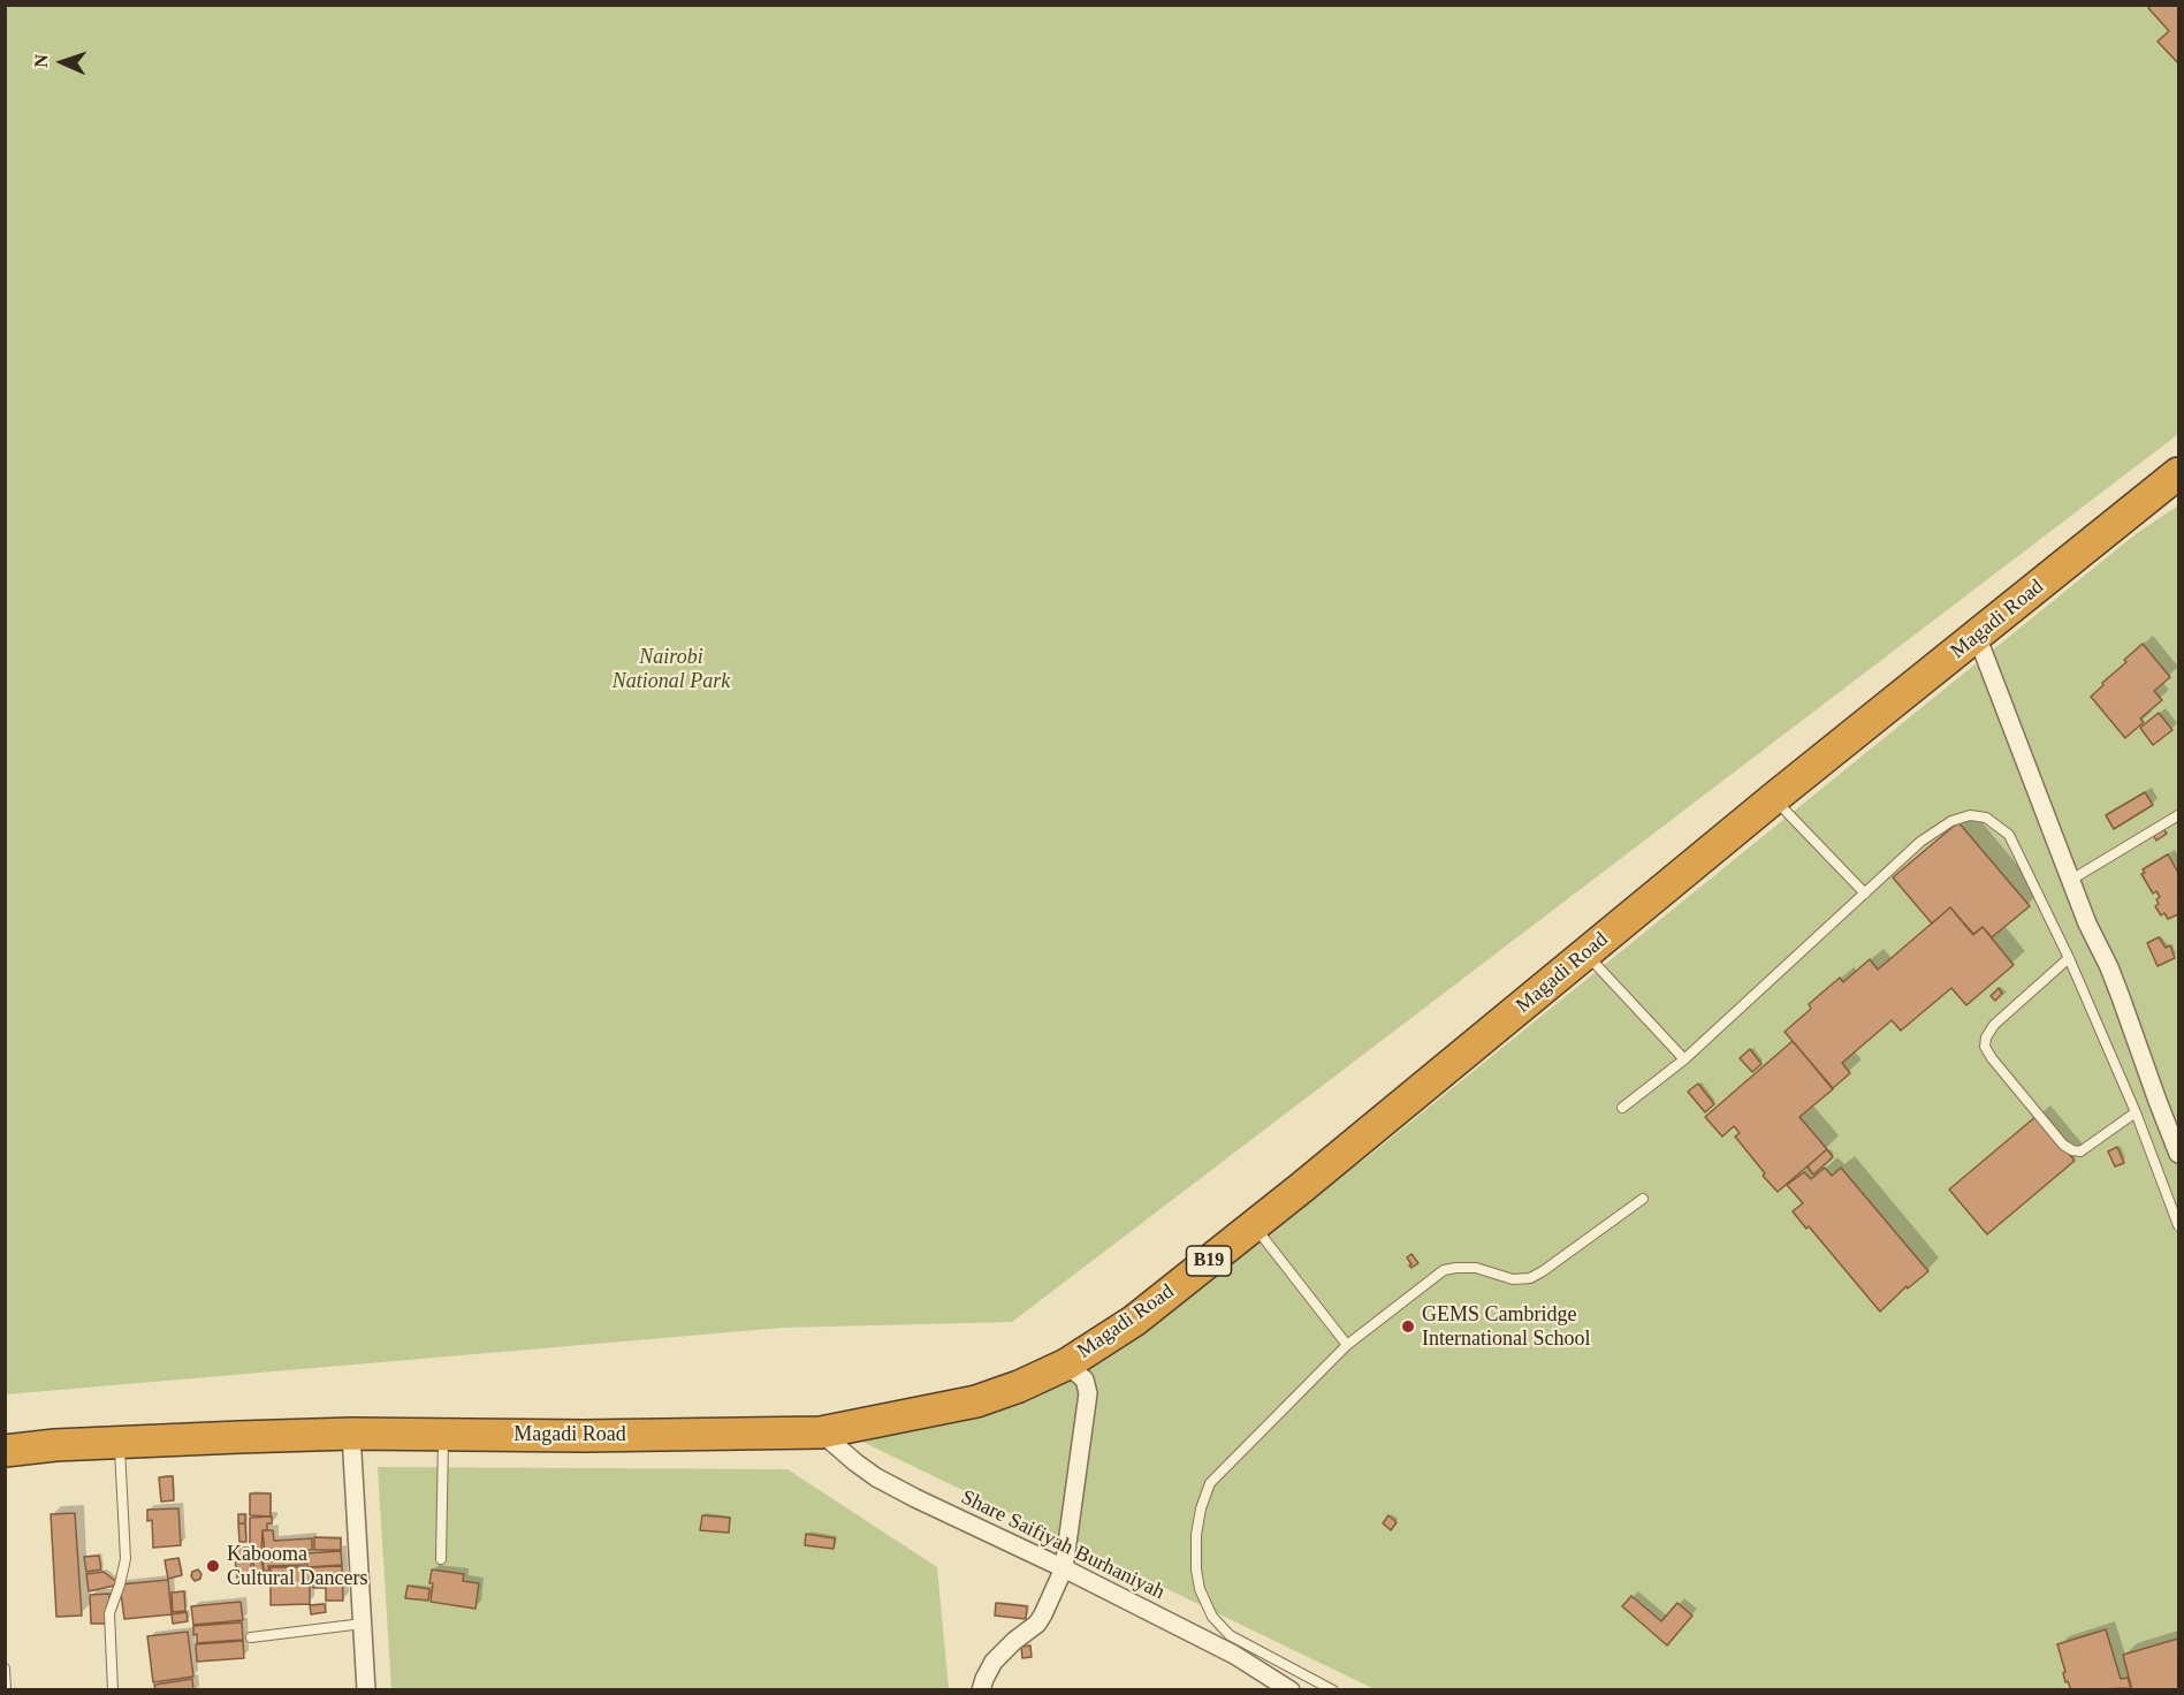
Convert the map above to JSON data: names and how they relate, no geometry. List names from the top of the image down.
{
  "streets": {
    "highway": ["Magadi Road", "B19"],
    "street": ["Share Saifiyah Burhaniyah"]
  },
  "crossings": [
    ["Magadi Road", "Share Saifiyah Burhaniyah"]
  ],
  "parks": ["Nairobi National Park"],
  "places": ["GEMS Cambridge International School", "Kabooma Cultural Dancers"],
  "north": "left"
}
